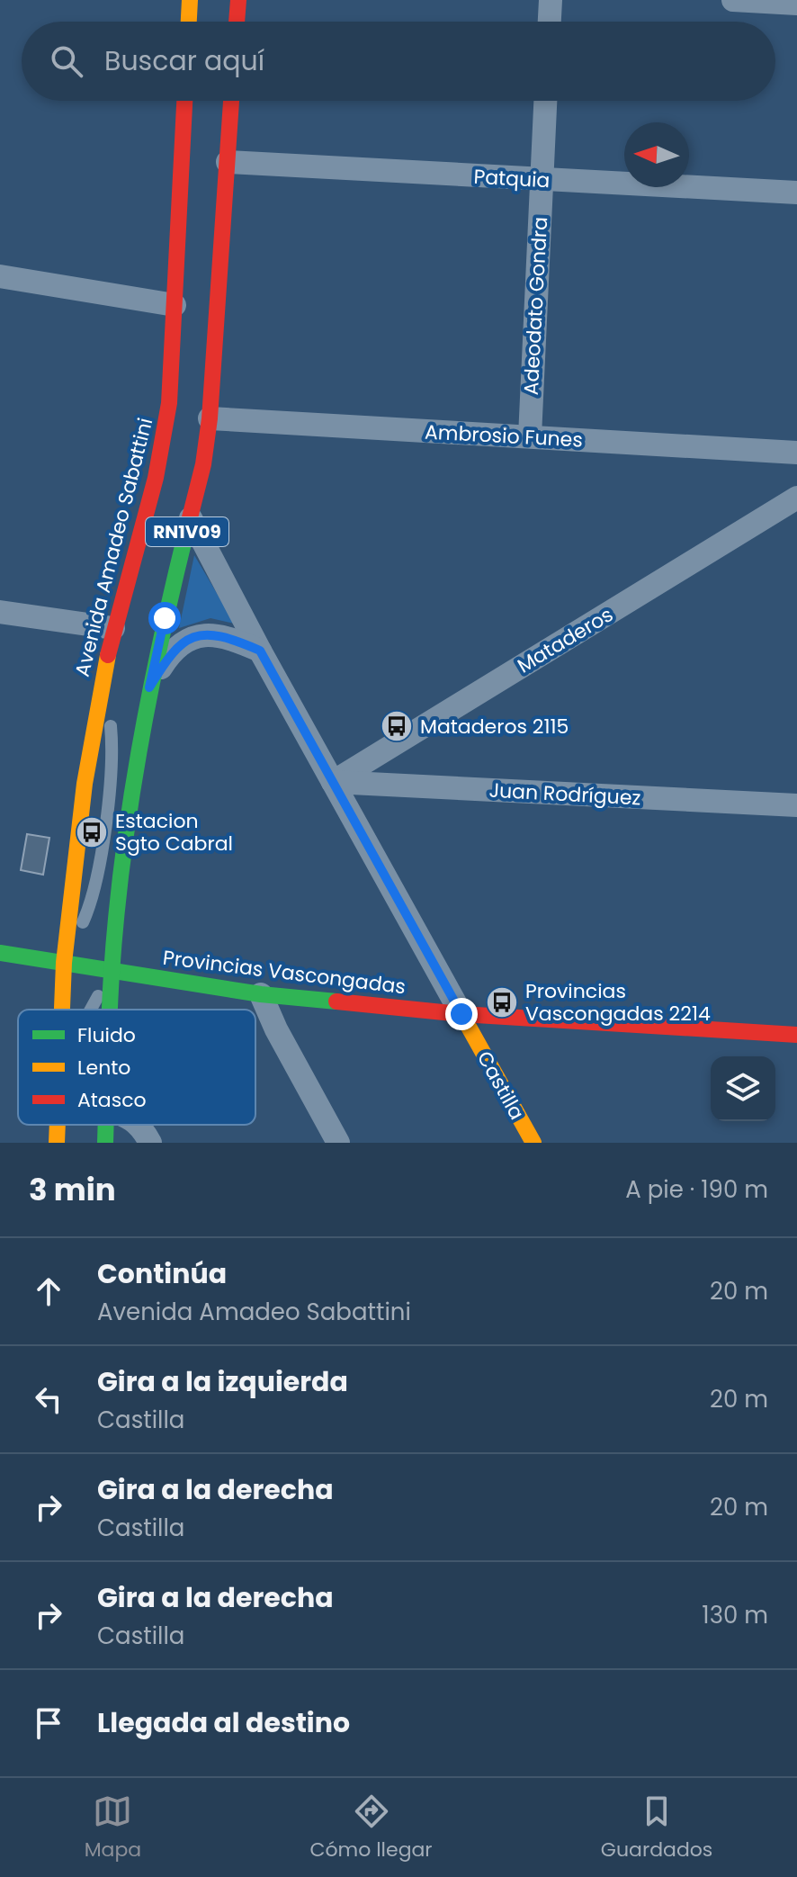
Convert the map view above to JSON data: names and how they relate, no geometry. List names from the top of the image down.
{
  "streets": {
    "main road": [
      "RN1V09",
      "Avenida Amadeo Sabattini",
      "Provincias Vascongadas",
      "Castilla"
    ],
    "street": [
      "Patquia",
      "Adeodato Gondra",
      "Ambrosio Funes",
      "Mataderos",
      "Juan Rodríguez"
    ]
  },
  "crossings": [
    ["Patquia", "Adeodato Gondra"],
    ["Patquia", "RN1V09"],
    ["Adeodato Gondra", "Ambrosio Funes"],
    ["Ambrosio Funes", "RN1V09"],
    ["RN1V09", "Provincias Vascongadas"],
    ["RN1V09", "Castilla"],
    ["Avenida Amadeo Sabattini", "Provincias Vascongadas"],
    ["Mataderos", "Juan Rodríguez"],
    ["Mataderos", "Castilla"],
    ["Juan Rodríguez", "Castilla"],
    ["Provincias Vascongadas", "Castilla"]
  ],
  "places": {
    "bus stop": ["Mataderos 2115", "Estacion Sgto Cabral", "Provincias Vascongadas 2214"]
  },
  "legend": ["Fluido", "Lento", "Atasco"],
  "north": "left",
  "page": {
    "search": "Buscar aquí",
    "heading": ["3 min", "A pie · 190 m"],
    "list": [
      ["Continúa", "Avenida Amadeo Sabattini", "20 m"],
      ["Gira a la izquierda", "Castilla", "20 m"],
      ["Gira a la derecha", "Castilla", "20 m"],
      ["Gira a la derecha", "Castilla", "130 m"],
      "Llegada al destino"
    ],
    "nav": ["Mapa", "Cómo llegar", "Guardados"]
  }
}
